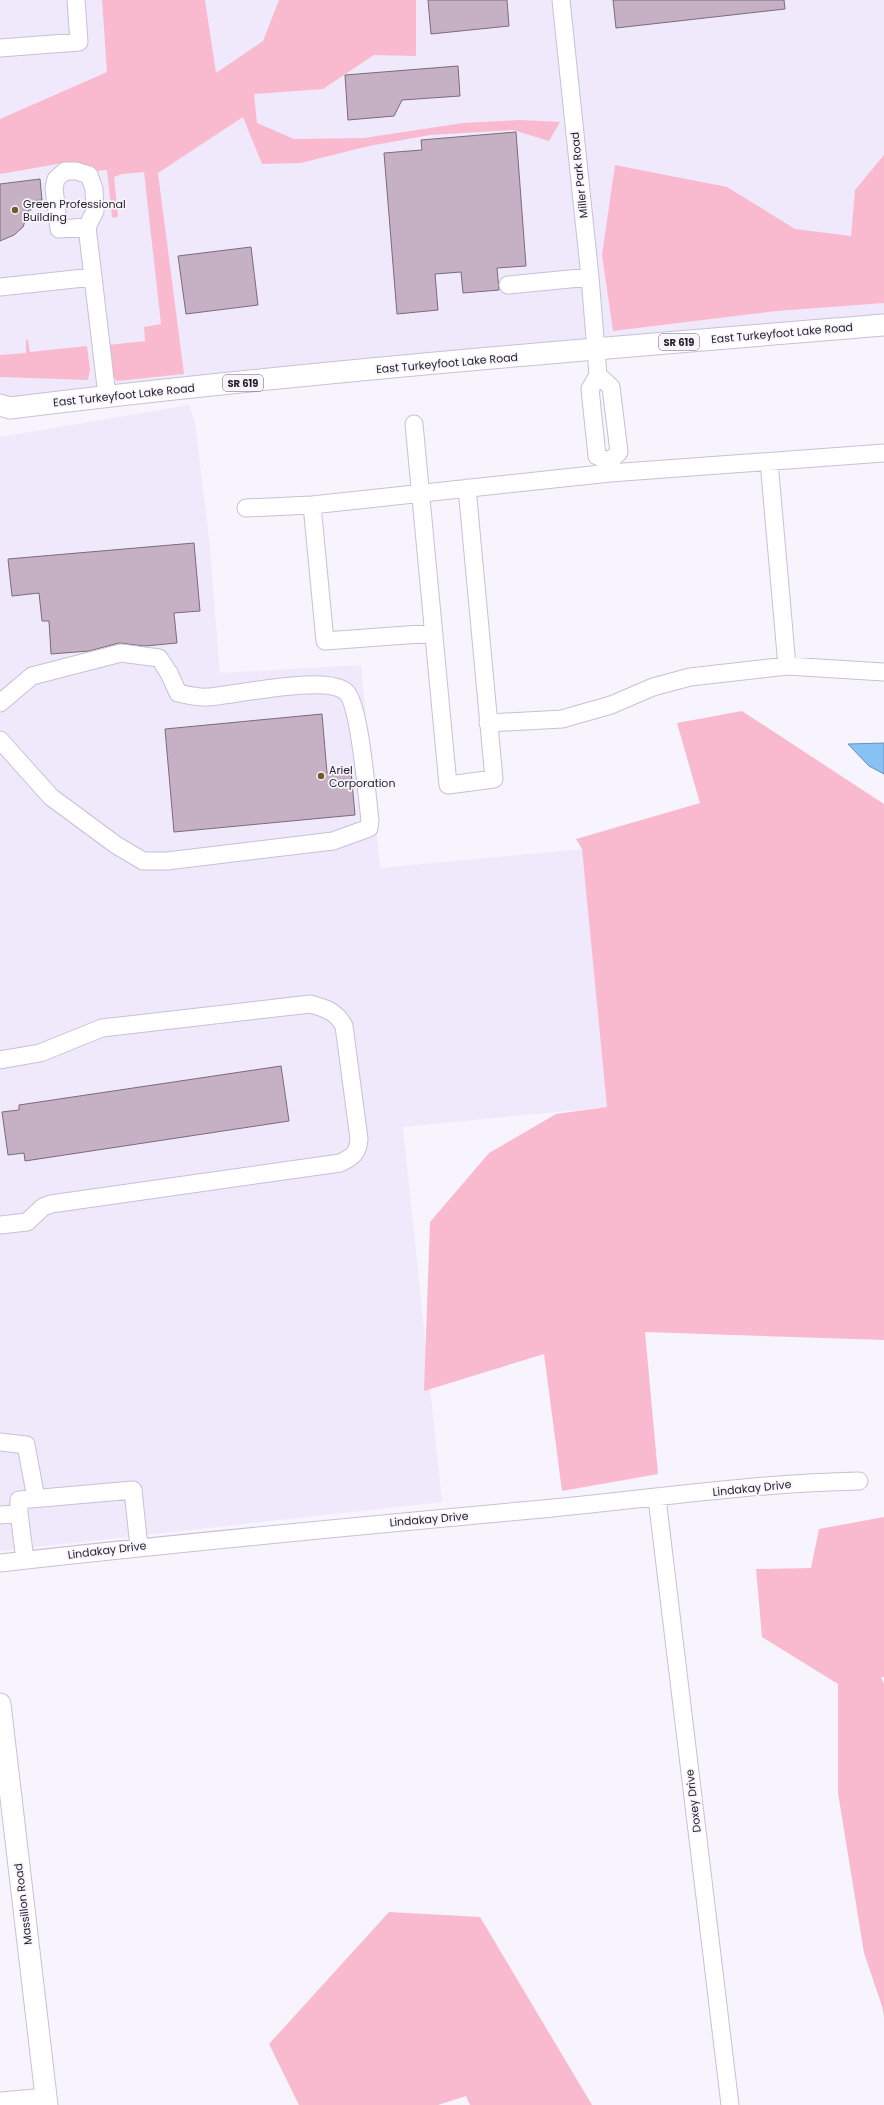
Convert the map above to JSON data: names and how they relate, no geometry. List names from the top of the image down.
{
  "streets": {
    "main road": ["East Turkeyfoot Lake Road", "SR 619", "Massillon Road"],
    "street": ["Miller Park Road", "Lindakay Drive", "Doxey Drive"]
  },
  "crossings": [
    ["Miller Park Road", "East Turkeyfoot Lake Road"],
    ["Lindakay Drive", "Doxey Drive"]
  ],
  "places": ["Green Professional Building", "Ariel Corporation"]
}
